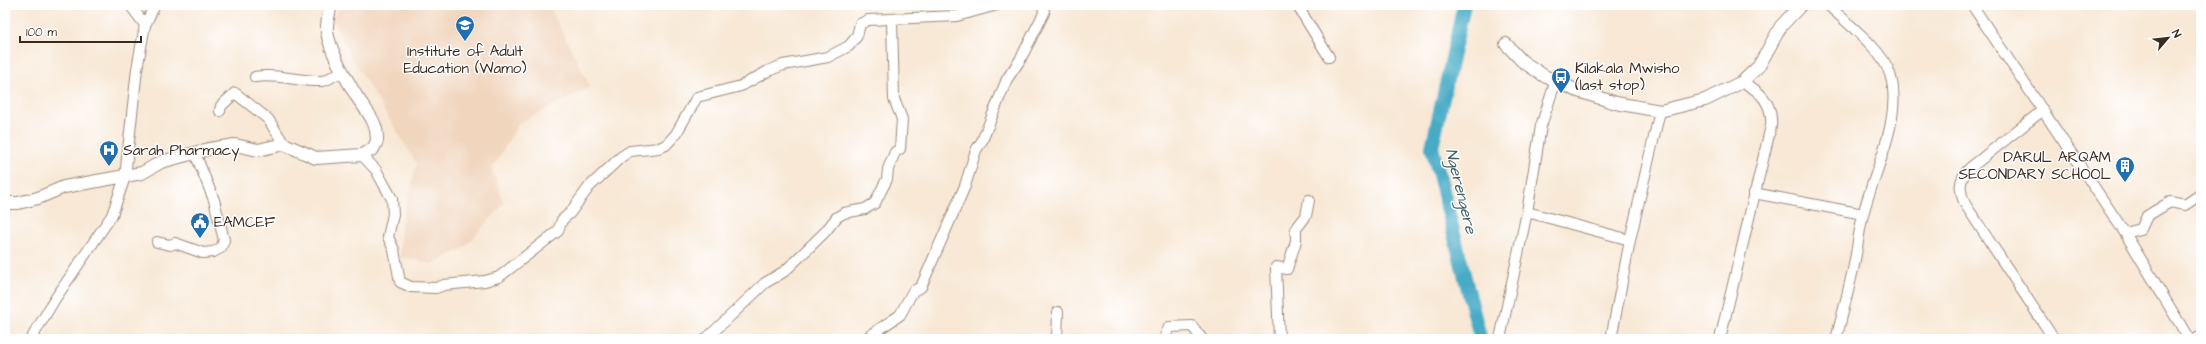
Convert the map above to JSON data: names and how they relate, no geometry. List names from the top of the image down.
{
  "water": ["Ngerengere"],
  "places": {
    "school or university": ["Institute of Adult Education (Wamo)"],
    "bus stop": ["Kilakala Mwisho (last stop)"],
    "hospital": ["Sarah Pharmacy"],
    "building": ["DARUL ARQAM SECONDARY SCHOOL"],
    "public building": ["EAMCEF"]
  },
  "scale_bar": "100 m",
  "north": "top right"
}
